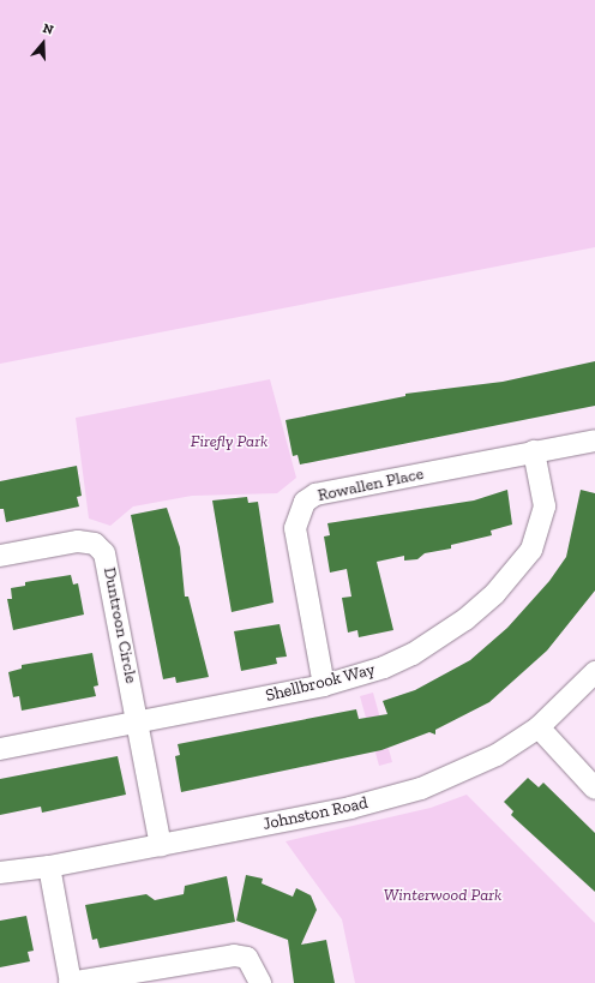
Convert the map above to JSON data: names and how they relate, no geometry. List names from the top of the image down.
{
  "streets": {
    "street": [
      "Rowallen Place",
      "Duntroon Circle",
      "Shellbrook Way",
      "Johnston Road"
    ]
  },
  "crossings": [
    ["Rowallen Place", "Shellbrook Way"],
    ["Duntroon Circle", "Shellbrook Way"],
    ["Duntroon Circle", "Johnston Road"]
  ],
  "parks": ["Firefly Park", "Winterwood Park"],
  "north": "top"
}
